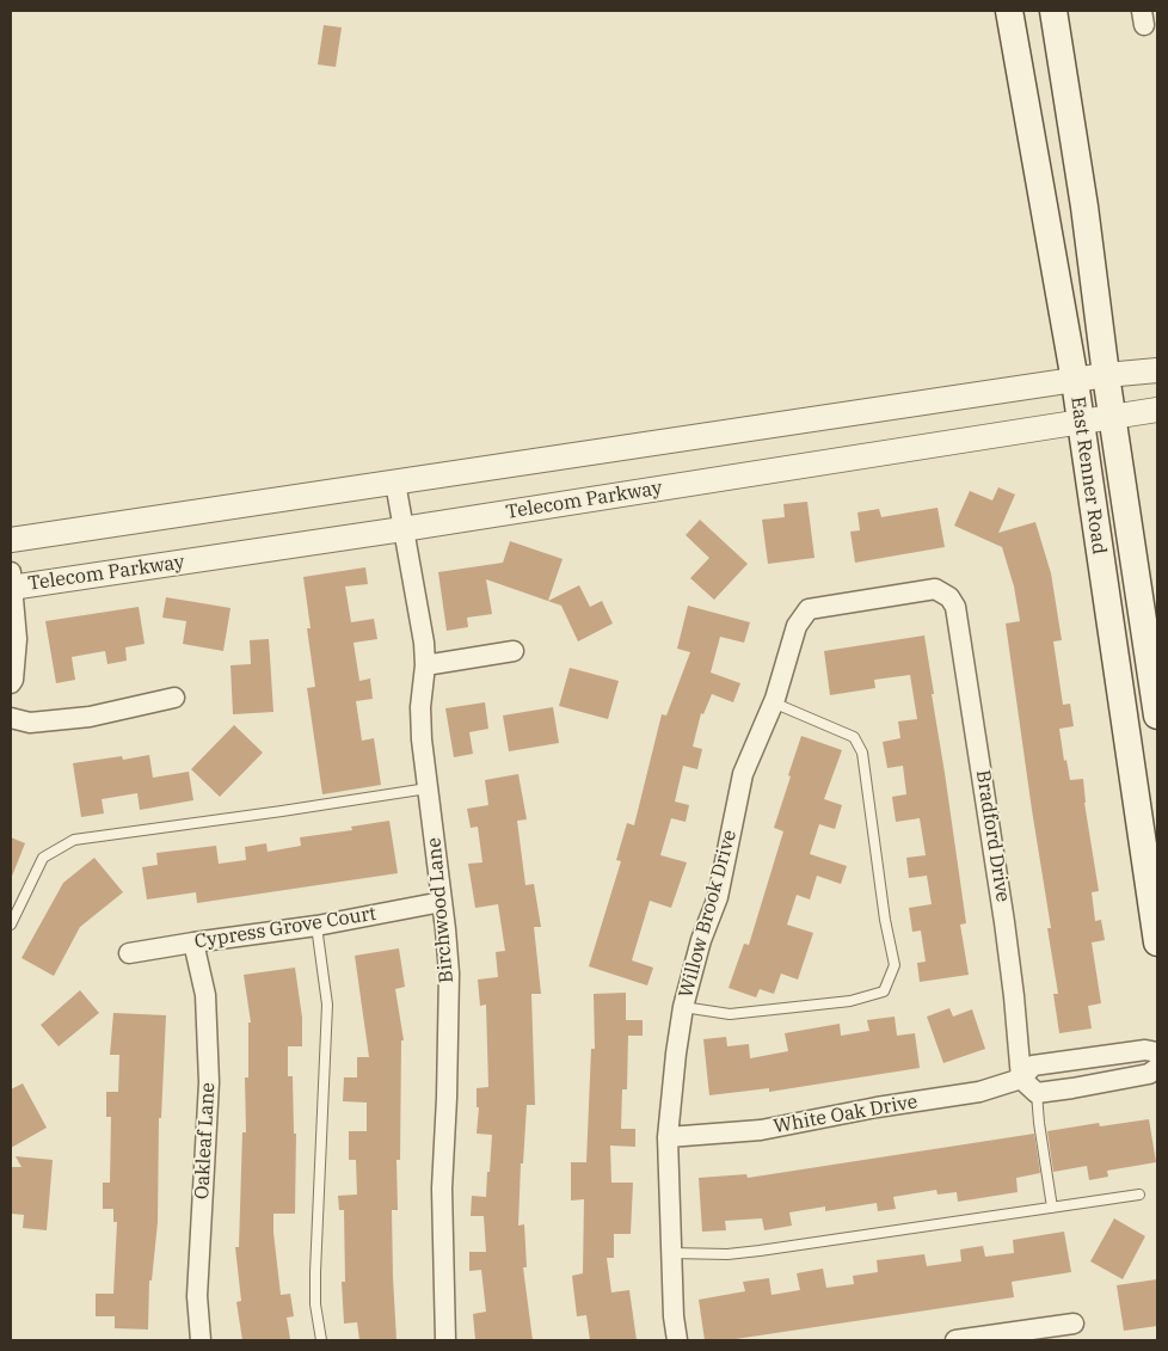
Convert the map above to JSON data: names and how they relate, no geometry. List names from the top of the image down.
{
  "streets": {
    "main road": ["East Renner Road"],
    "street": [
      "Telecom Parkway",
      "Bradford Drive",
      "Birchwood Lane",
      "Willow Brook Drive",
      "Cypress Grove Court",
      "White Oak Drive",
      "Oakleaf Lane"
    ]
  },
  "crossings": [
    ["East Renner Road", "Telecom Parkway"],
    ["Telecom Parkway", "Birchwood Lane"],
    ["Bradford Drive", "Willow Brook Drive"],
    ["Bradford Drive", "White Oak Drive"],
    ["Birchwood Lane", "Cypress Grove Court"],
    ["Willow Brook Drive", "White Oak Drive"],
    ["Cypress Grove Court", "Oakleaf Lane"]
  ]
}
